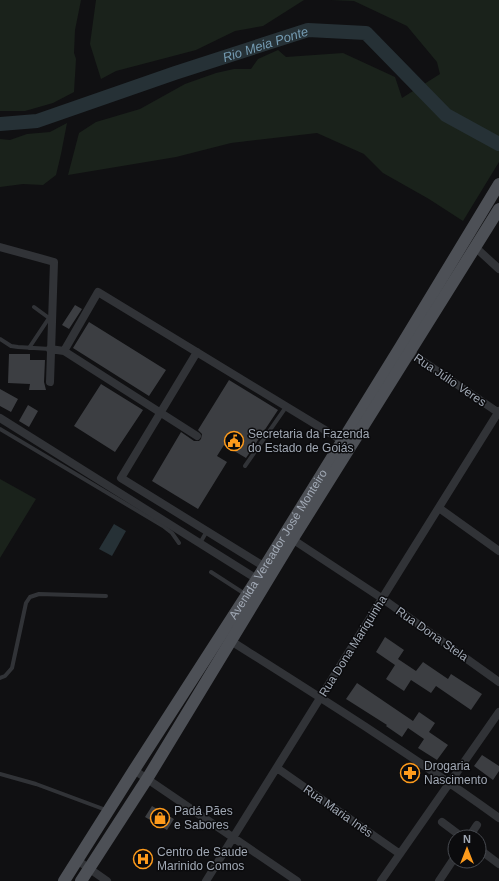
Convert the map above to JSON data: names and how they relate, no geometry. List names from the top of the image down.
{
  "streets": {
    "main road": ["Avenida Vereador José Monteiro"],
    "street": [
      "Rua Júlio Veres",
      "Rua Dona Stela",
      "Rua Dona Mariquinha",
      "Rua Maria Inês"
    ]
  },
  "crossings": [
    ["Rua Júlio Veres", "Avenida Vereador José Monteiro"],
    ["Rua Júlio Veres", "Rua Dona Mariquinha"],
    ["Avenida Vereador José Monteiro", "Rua Dona Stela"],
    ["Rua Dona Stela", "Rua Dona Mariquinha"],
    ["Rua Dona Mariquinha", "Rua Maria Inês"]
  ],
  "water": ["Rio Meia Ponte"],
  "places": {
    "public building": ["Secretaria da Fazenda do Estado de Goiás"],
    "pharmacy": ["Drogaria Nascimento"],
    "shop": ["Padá Pães e Sabores"],
    "hospital": ["Centro de Saude Marinido Comos"]
  },
  "north": "top"
}
